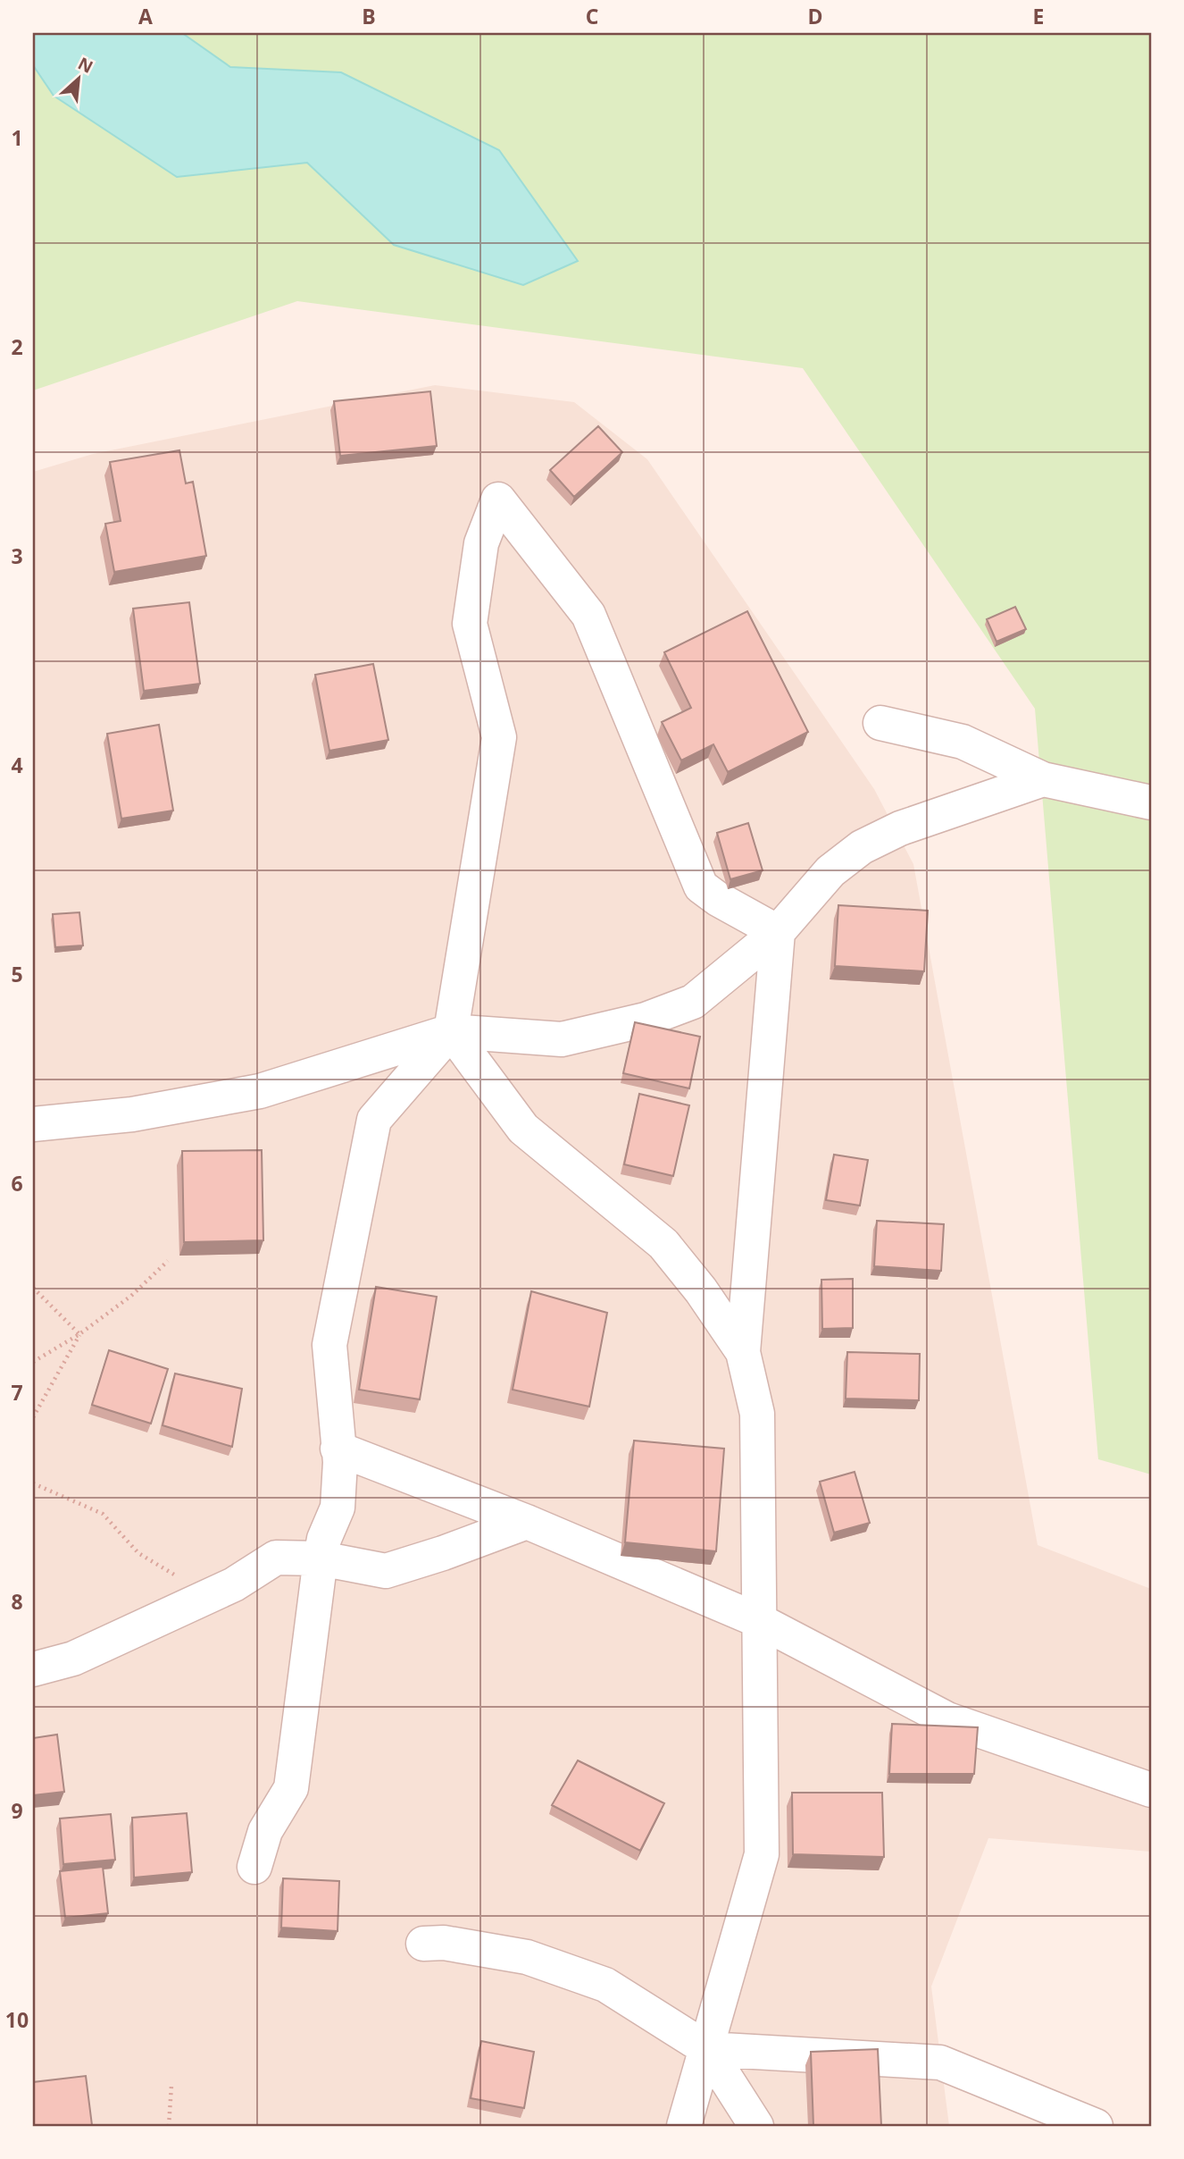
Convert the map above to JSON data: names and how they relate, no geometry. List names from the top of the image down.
{
  "north": "top right",
  "grid": {
    "columns": [
      "A",
      "B",
      "C",
      "D",
      "E"
    ],
    "rows": [
      "1",
      "2",
      "3",
      "4",
      "5",
      "6",
      "7",
      "8",
      "9",
      "10"
    ]
  }
}
